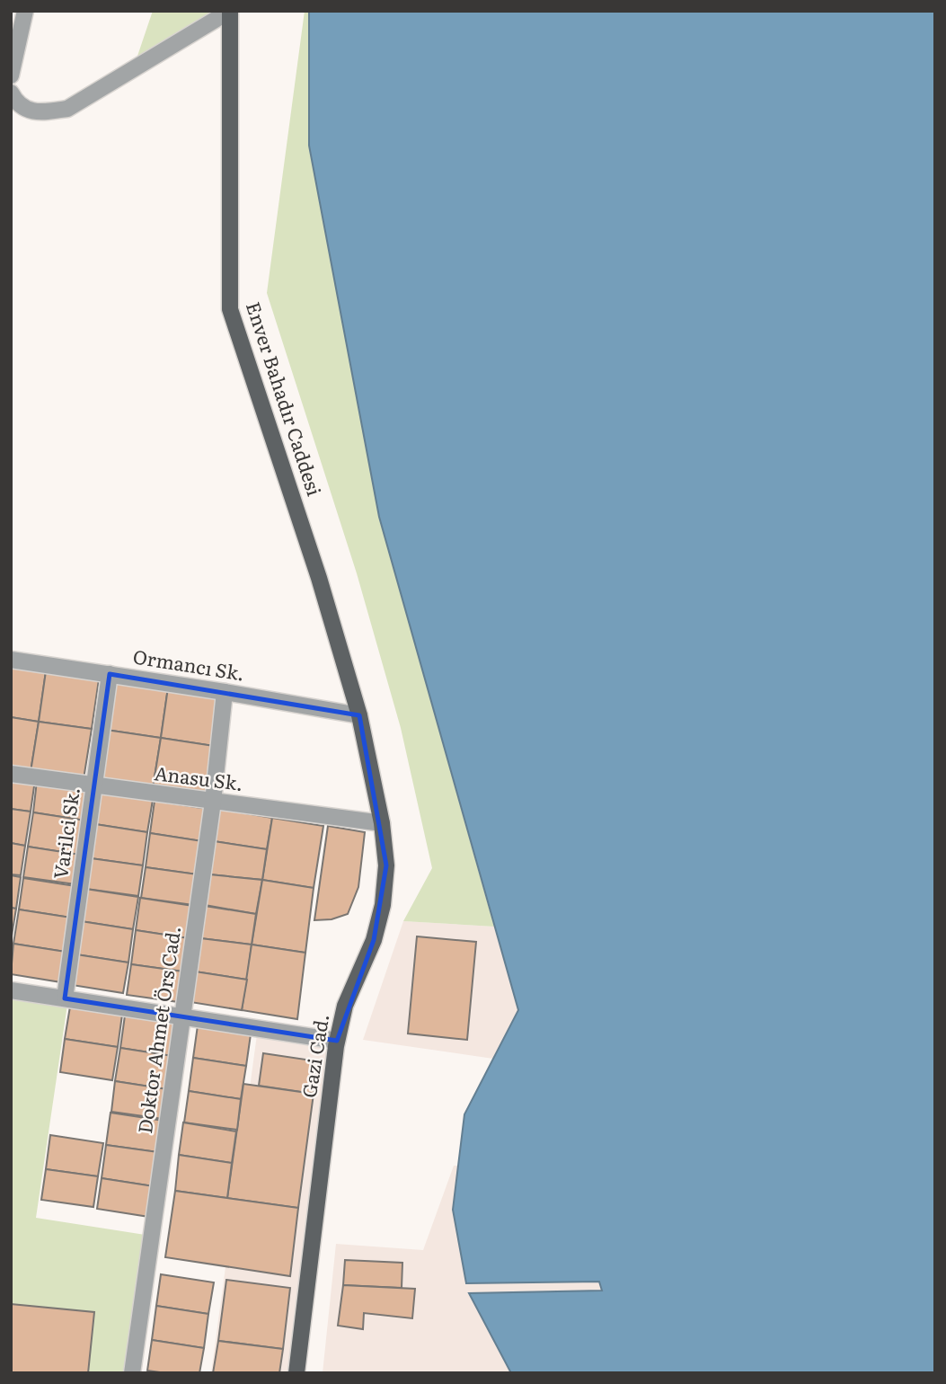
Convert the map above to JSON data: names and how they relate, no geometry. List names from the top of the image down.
{
  "streets": {
    "main road": ["Enver Bahadır Caddesi", "Gazi Cad."],
    "street": [
      "Ormancı Sk.",
      "Anasu Sk.",
      "Varilci Sk.",
      "Doktor Ahmet Örs Cad."
    ]
  },
  "crossings": [
    ["Enver Bahadır Caddesi", "Ormancı Sk."],
    ["Enver Bahadır Caddesi", "Gazi Cad."],
    ["Ormancı Sk.", "Varilci Sk."],
    ["Ormancı Sk.", "Doktor Ahmet Örs Cad."],
    ["Ormancı Sk.", "Gazi Cad."],
    ["Anasu Sk.", "Varilci Sk."],
    ["Anasu Sk.", "Doktor Ahmet Örs Cad."],
    ["Anasu Sk.", "Gazi Cad."]
  ]
}
